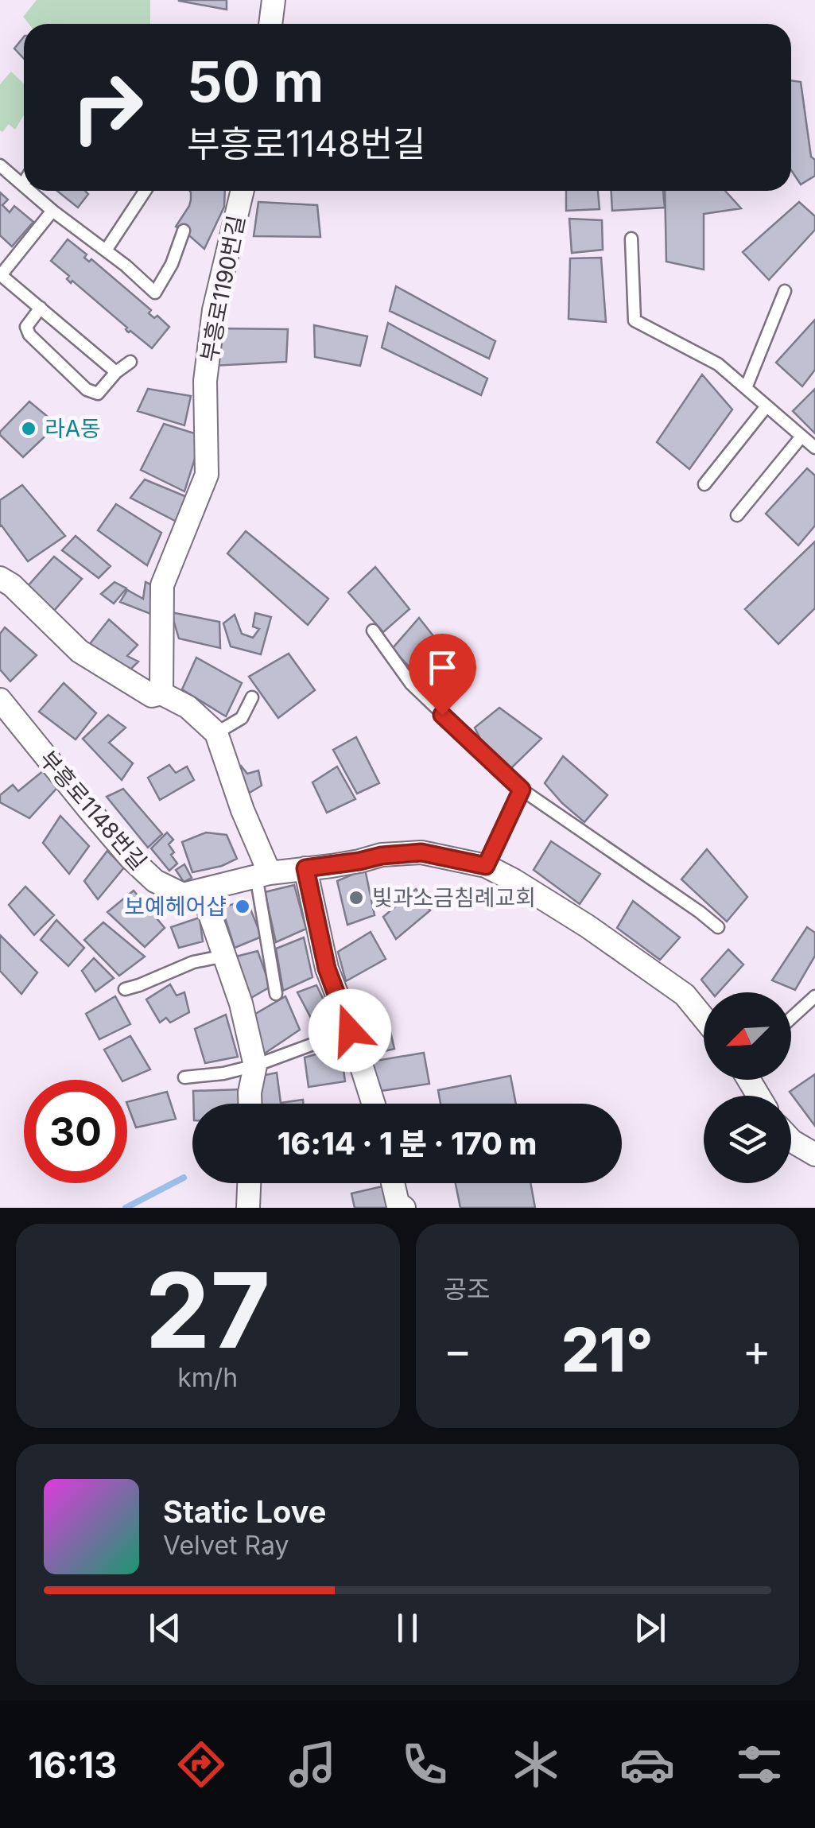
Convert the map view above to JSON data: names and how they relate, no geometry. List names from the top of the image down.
{
  "streets": {
    "street": ["부흥로1190번길", "부흥로1148번길"]
  },
  "places": ["라A동", "빛과소금침례교회", "보예헤어샵"],
  "north": "bottom left",
  "page": {
    "turn": ["50 m", "부흥로1148번길"],
    "limit": "30",
    "trip": "16:14 · 1 분 · 170 m",
    "tile": [
      ["27", "km/h"],
      "공조"
    ],
    "heat": ["−", "21°", "+"],
    "song": ["Static Love", "Velvet Ray"],
    "tabs": "16:13"
  }
}
